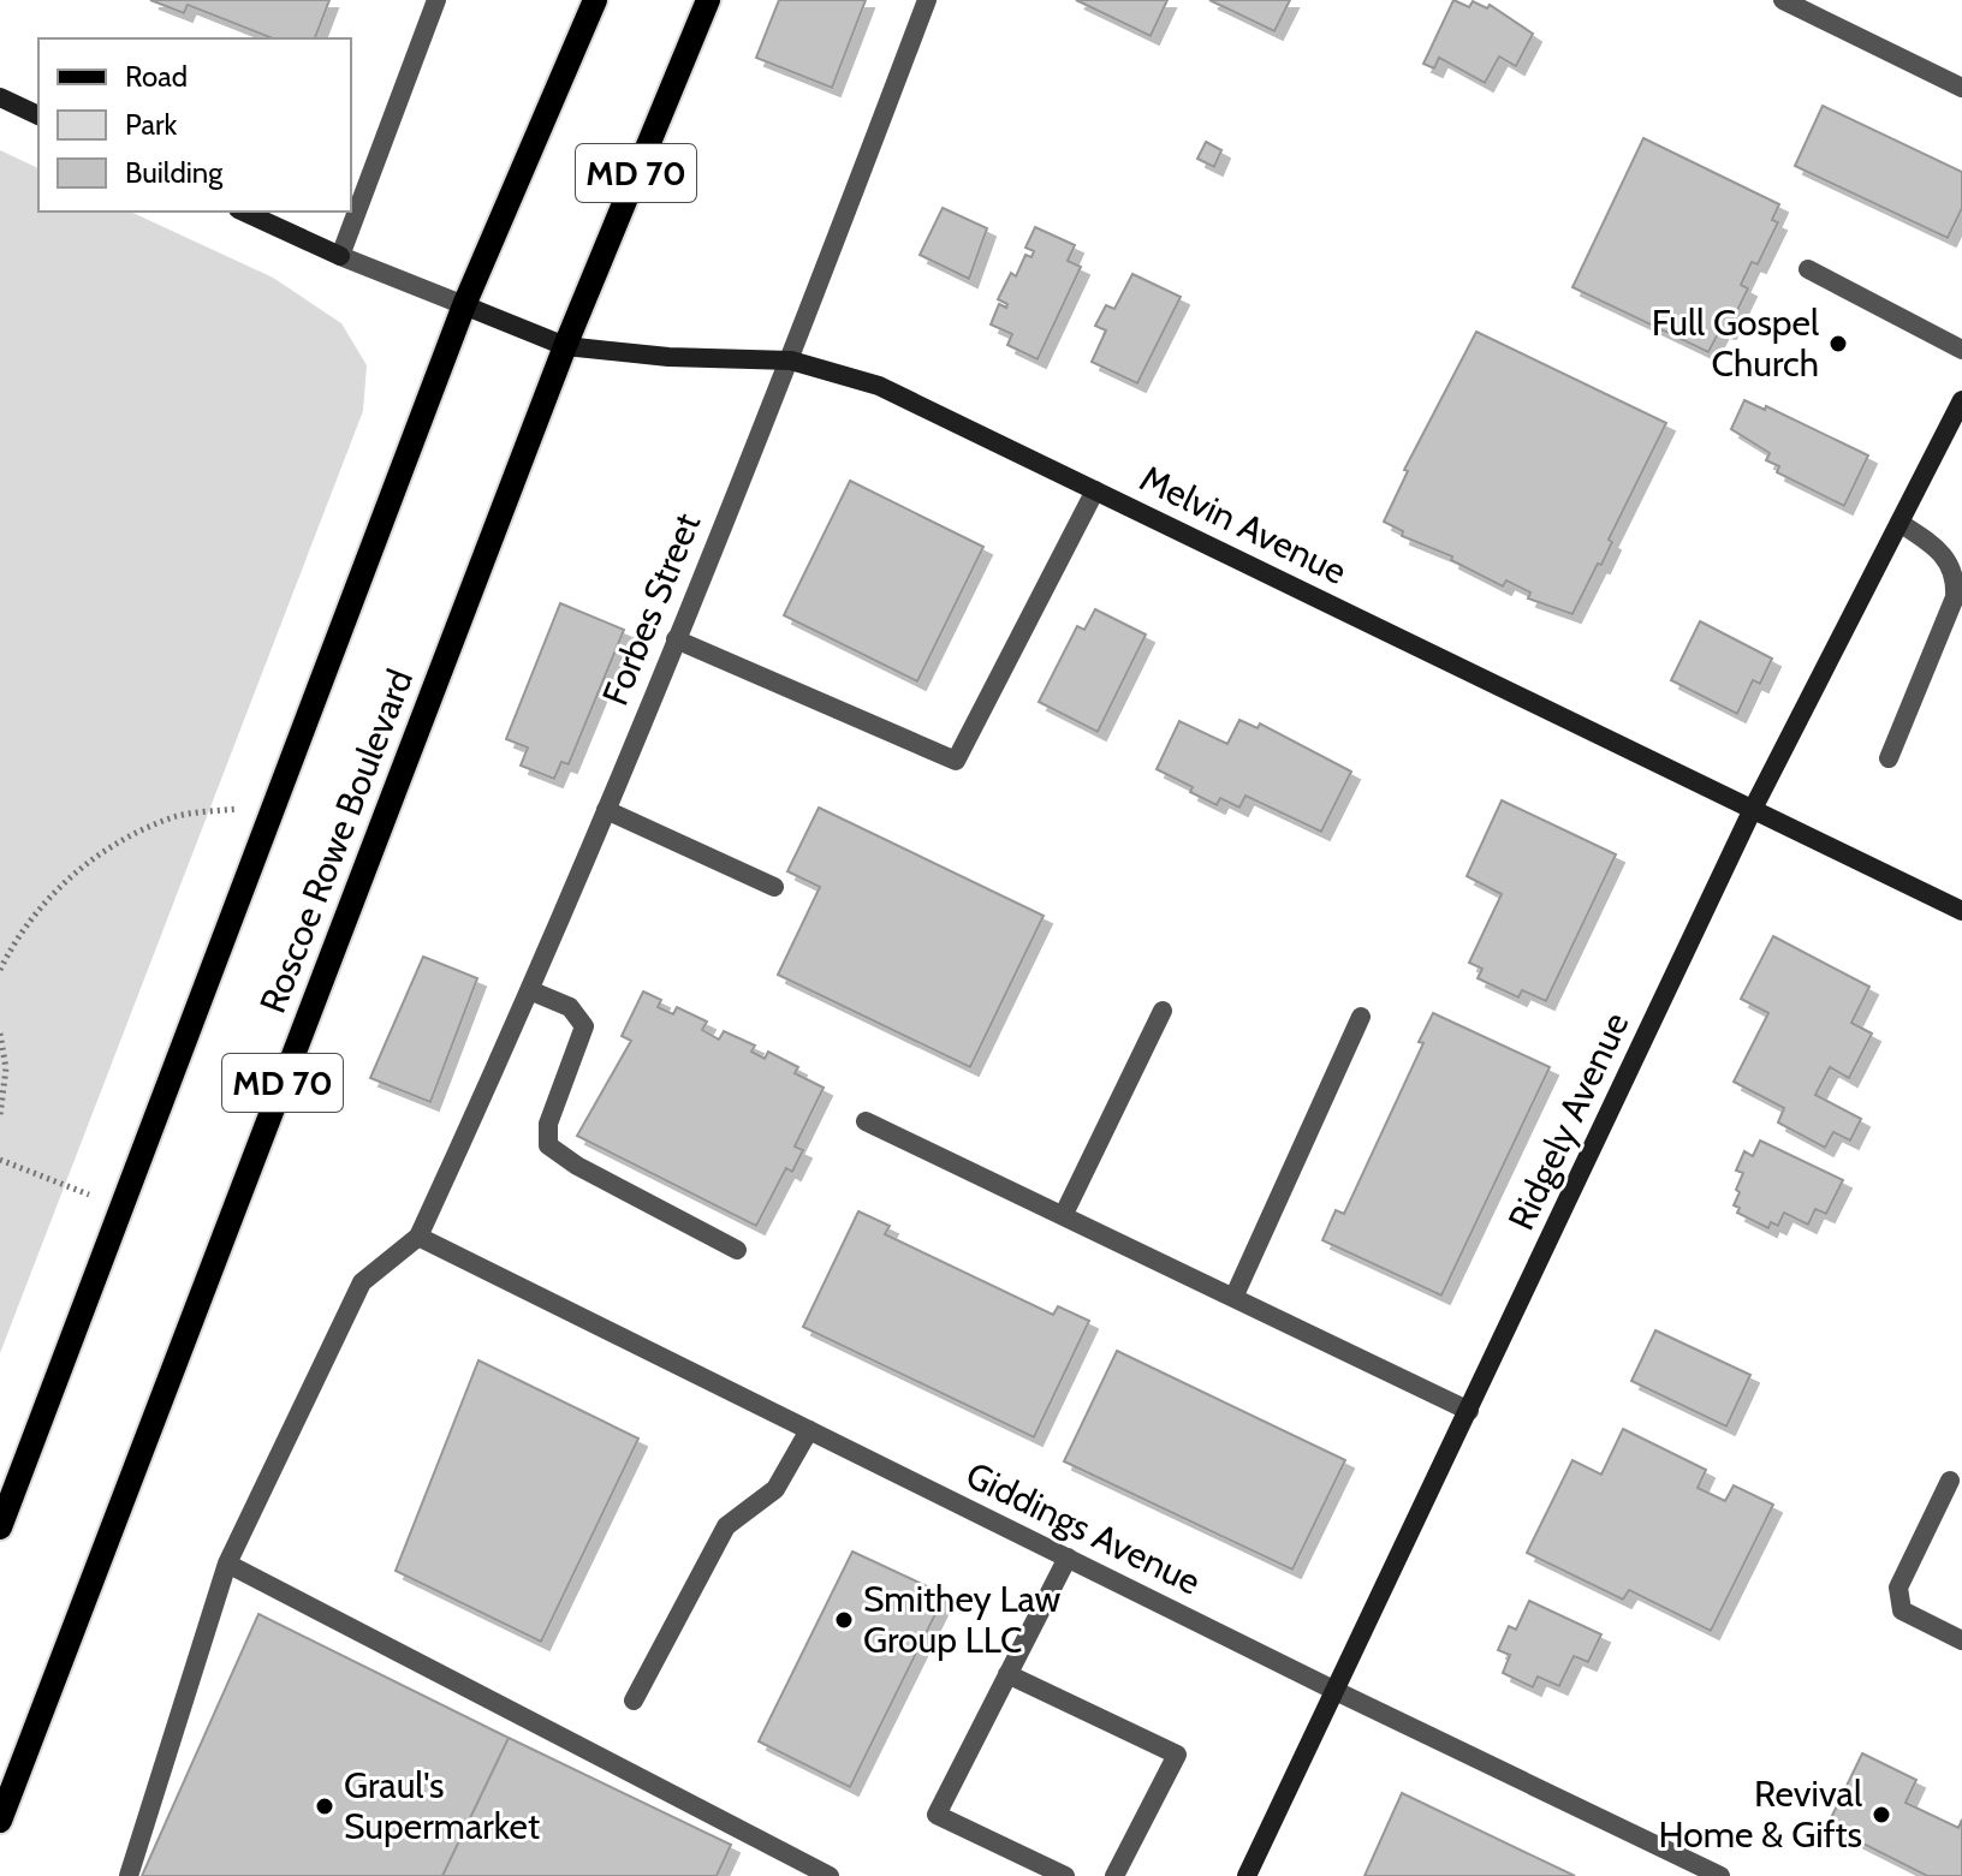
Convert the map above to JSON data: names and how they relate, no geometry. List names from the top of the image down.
{
  "streets": {
    "main road": ["MD 70", "Roscoe Rowe Boulevard"],
    "street": [
      "Melvin Avenue",
      "Forbes Street",
      "Ridgely Avenue",
      "Giddings Avenue"
    ]
  },
  "crossings": [
    ["Melvin Avenue", "Forbes Street"],
    ["Melvin Avenue", "Roscoe Rowe Boulevard"],
    ["Melvin Avenue", "Ridgely Avenue"],
    ["Forbes Street", "Giddings Avenue"],
    ["Ridgely Avenue", "Giddings Avenue"]
  ],
  "places": [
    "Full Gospel Church",
    "Smithey Law Group LLC",
    "Graul's Supermarket",
    "Revival Home & Gifts"
  ],
  "legend": ["Road", "Park", "Building"]
}
